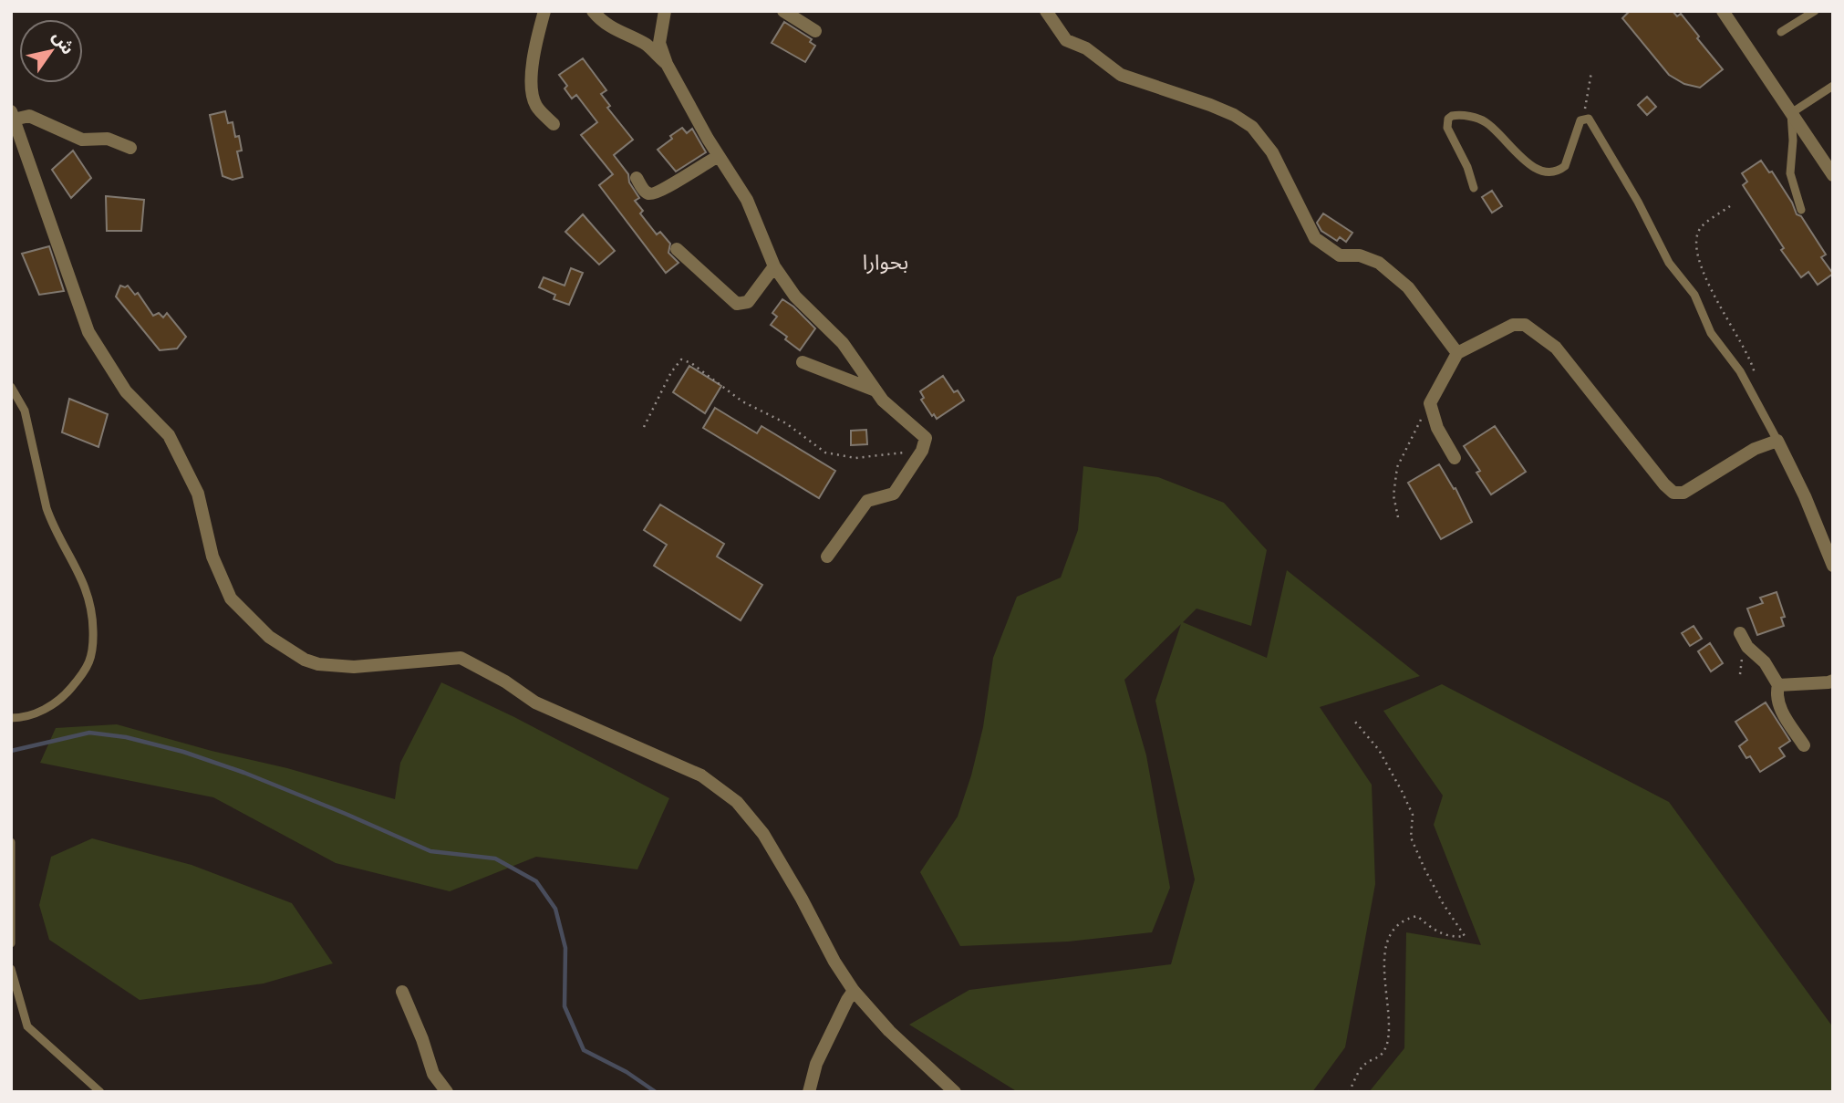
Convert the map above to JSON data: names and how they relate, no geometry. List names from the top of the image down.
{
  "districts": ["بحوارا"],
  "north": "top right"
}
